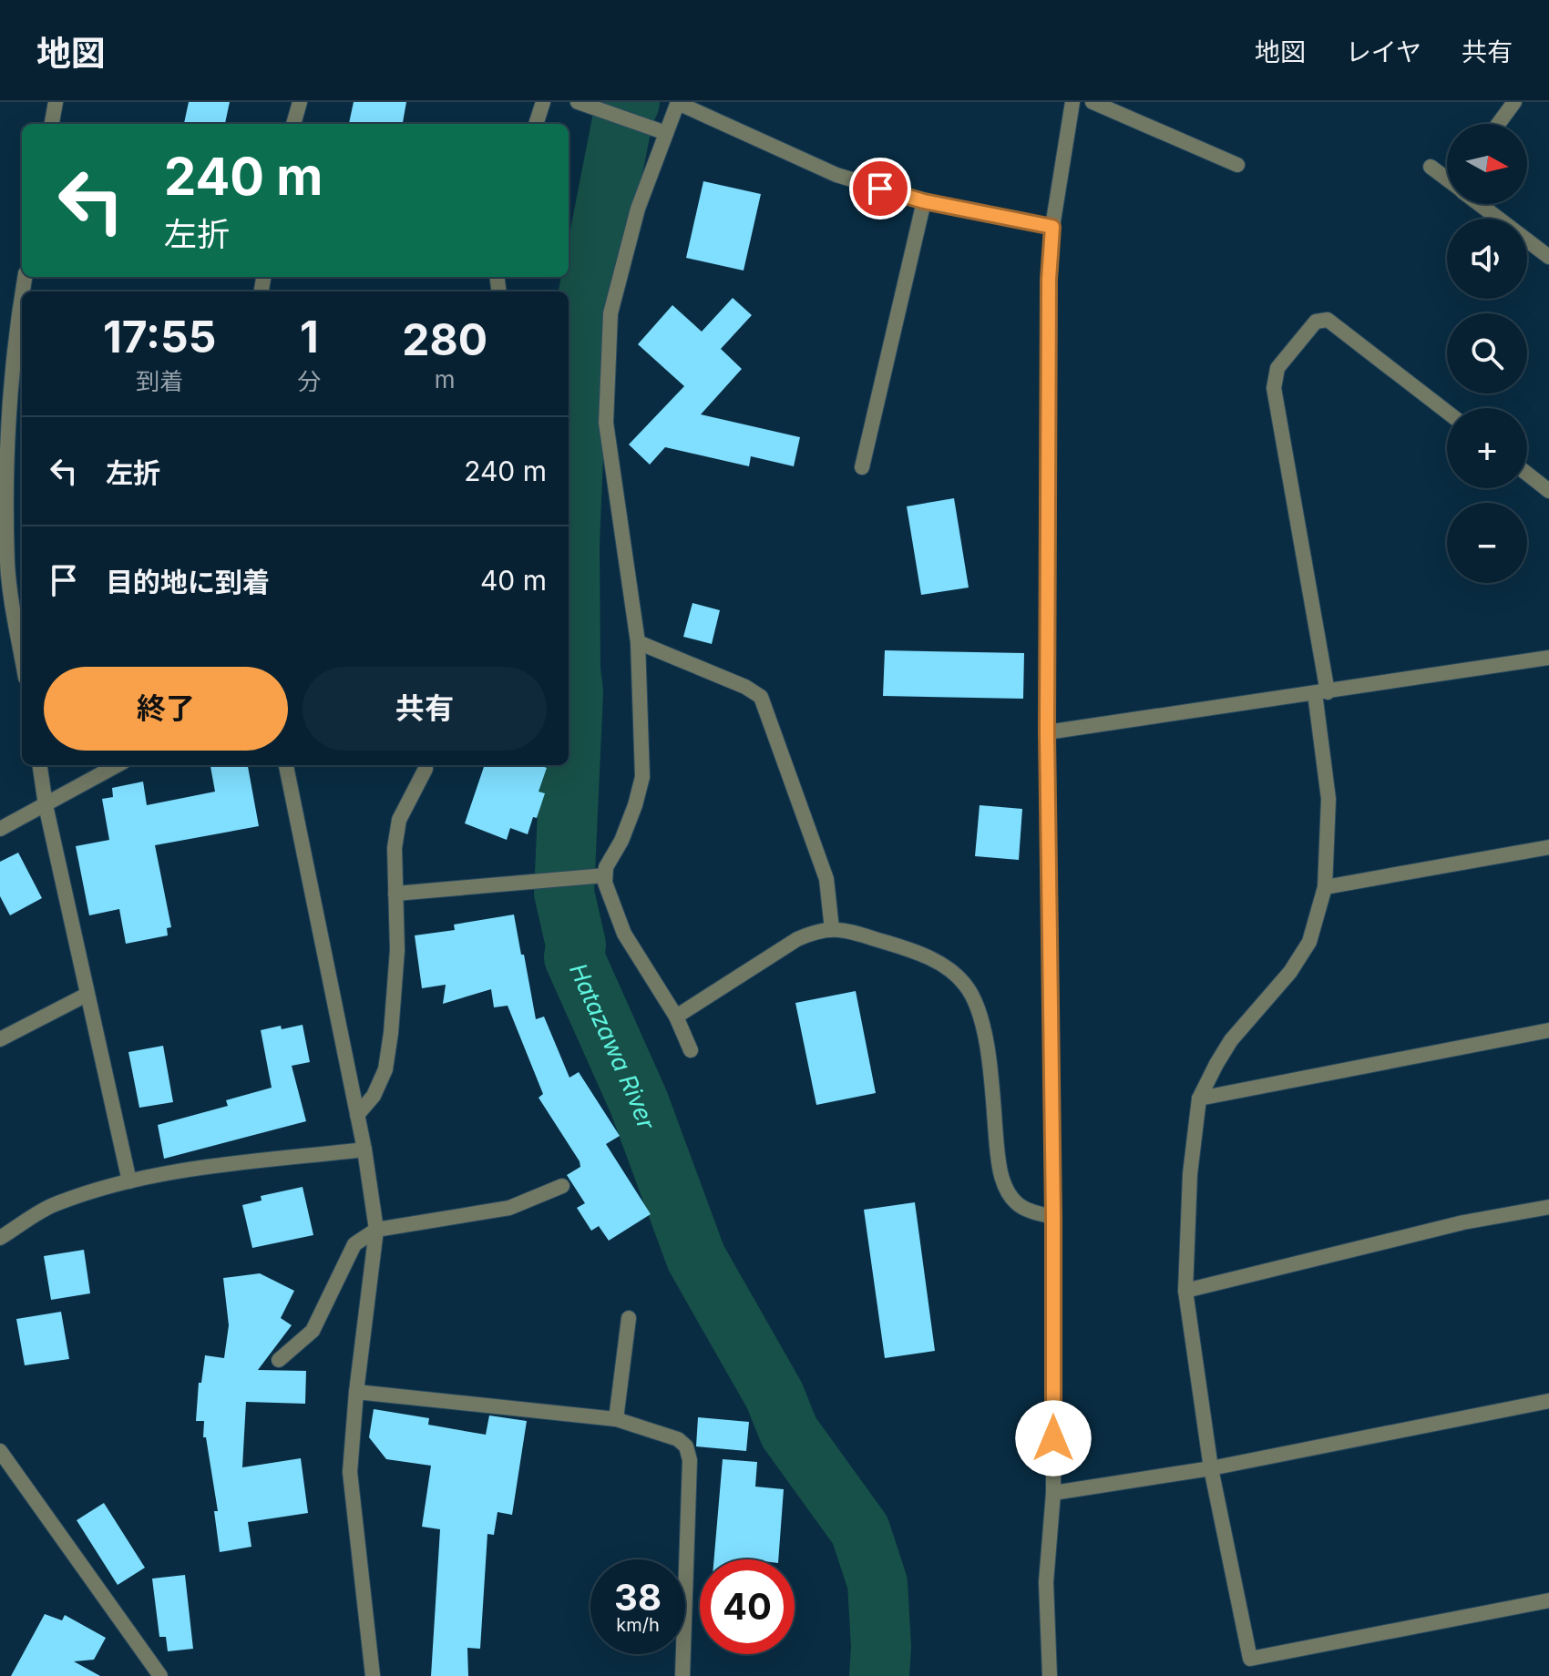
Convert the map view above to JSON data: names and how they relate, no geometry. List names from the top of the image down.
{
  "water": ["Hatazawa River"],
  "north": "right",
  "page": {
    "header": "地図",
    "nav": ["地図", "レイヤ", "共有"],
    "map_buttons": ["+", "−"],
    "turn": ["240 m", "左折"],
    "eta": [
      "17:55",
      "到着",
      "1",
      "分",
      "280",
      "m"
    ],
    "list": [
      {
        "name": "左折",
        "value": "240 m"
      },
      {
        "name": "目的地に到着",
        "value": "40 m"
      }
    ],
    "buttons": ["終了", "共有"],
    "speed": "38 km/h",
    "limit": "40"
  }
}
